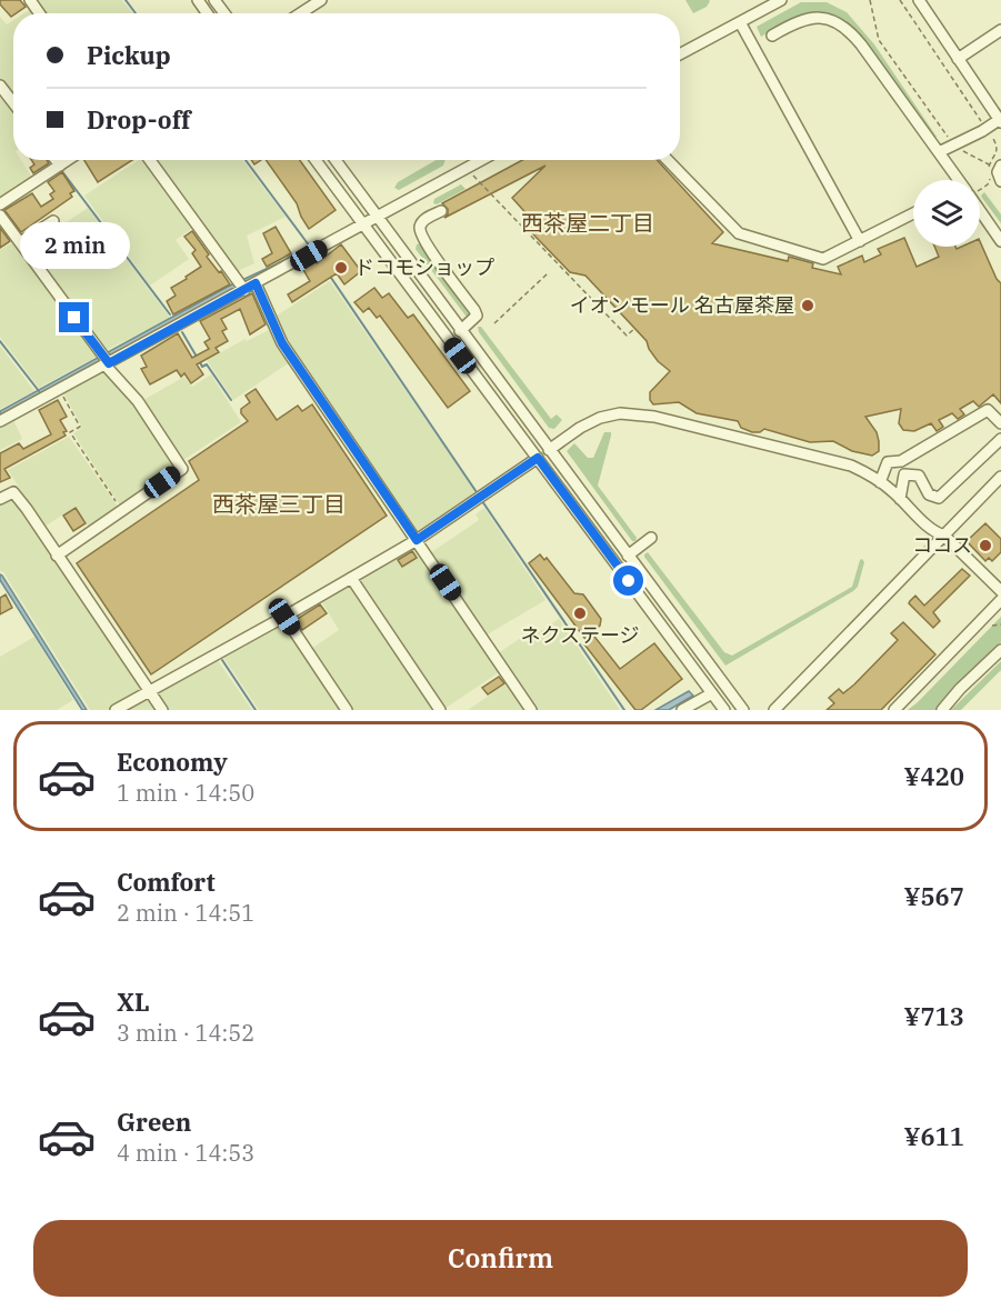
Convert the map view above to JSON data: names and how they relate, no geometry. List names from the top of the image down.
{
  "districts": ["西茶屋二丁目", "西茶屋三丁目"],
  "places": [
    "ドコモショップ",
    "イオンモール 名古屋茶屋",
    "ココス",
    "ネクステージ"
  ],
  "page": {
    "banner": ["Pickup", "Drop-off"],
    "bubble": "2 min",
    "list": [
      {
        "name": "Economy",
        "note": "1 min · 14:50",
        "value": "¥420"
      },
      {
        "name": "Comfort",
        "note": "2 min · 14:51",
        "value": "¥567"
      },
      {
        "name": "XL",
        "note": "3 min · 14:52",
        "value": "¥713"
      },
      {
        "name": "Green",
        "note": "4 min · 14:53",
        "value": "¥611"
      }
    ],
    "buttons": "Confirm"
  }
}
